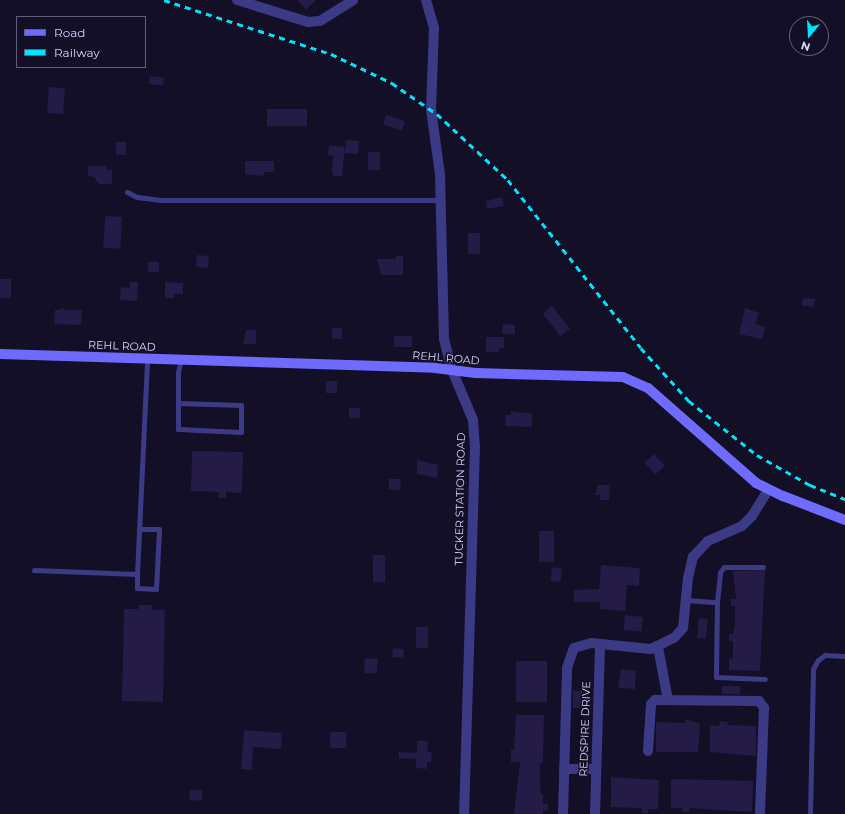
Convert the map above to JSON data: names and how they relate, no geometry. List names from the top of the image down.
{
  "streets": {
    "street": ["REHL ROAD", "TUCKER STATION ROAD", "REDSPIRE DRIVE"]
  },
  "crossings": [
    ["REHL ROAD", "TUCKER STATION ROAD"]
  ],
  "legend": ["Road", "Railway"],
  "north": "bottom"
}
